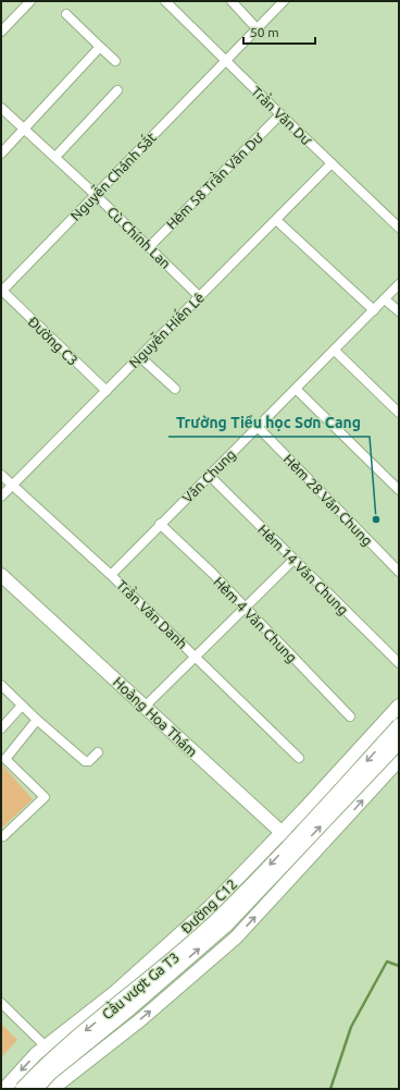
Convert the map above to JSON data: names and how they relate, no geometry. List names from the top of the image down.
{
  "streets": {
    "main road": ["Hoàng Hoa Thám", "Đường C12", "Cầu vượt Ga T3"],
    "street": [
      "Trần Văn Dư",
      "Nguyễn Chánh Sắt",
      "Hẻm 58 Trần Văn Dư",
      "Cù Chính Lan",
      "Nguyễn Hiến Lê",
      "Đường C3",
      "Văn Chung",
      "Hẻm 28 Văn Chung",
      "Hẻm 14 Văn Chung",
      "Trần Văn Danh",
      "Hẻm 4 Văn Chung"
    ]
  },
  "crossings": [
    ["Trần Văn Dư", "Nguyễn Chánh Sắt"],
    ["Trần Văn Dư", "Hẻm 58 Trần Văn Dư"],
    ["Trần Văn Dư", "Nguyễn Hiến Lê"],
    ["Nguyễn Chánh Sắt", "Cù Chính Lan"],
    ["Nguyễn Chánh Sắt", "Đường C3"],
    ["Hẻm 58 Trần Văn Dư", "Cù Chính Lan"],
    ["Cù Chính Lan", "Nguyễn Hiến Lê"],
    ["Nguyễn Hiến Lê", "Đường C3"],
    ["Nguyễn Hiến Lê", "Trần Văn Danh"],
    ["Văn Chung", "Hẻm 28 Văn Chung"],
    ["Văn Chung", "Hẻm 14 Văn Chung"],
    ["Văn Chung", "Trần Văn Danh"],
    ["Văn Chung", "Hẻm 4 Văn Chung"],
    ["Hoàng Hoa Thám", "Đường C12"]
  ],
  "places": ["Trường Tiểu học Sơn Cang"],
  "scale_bar": "50 m"
}
